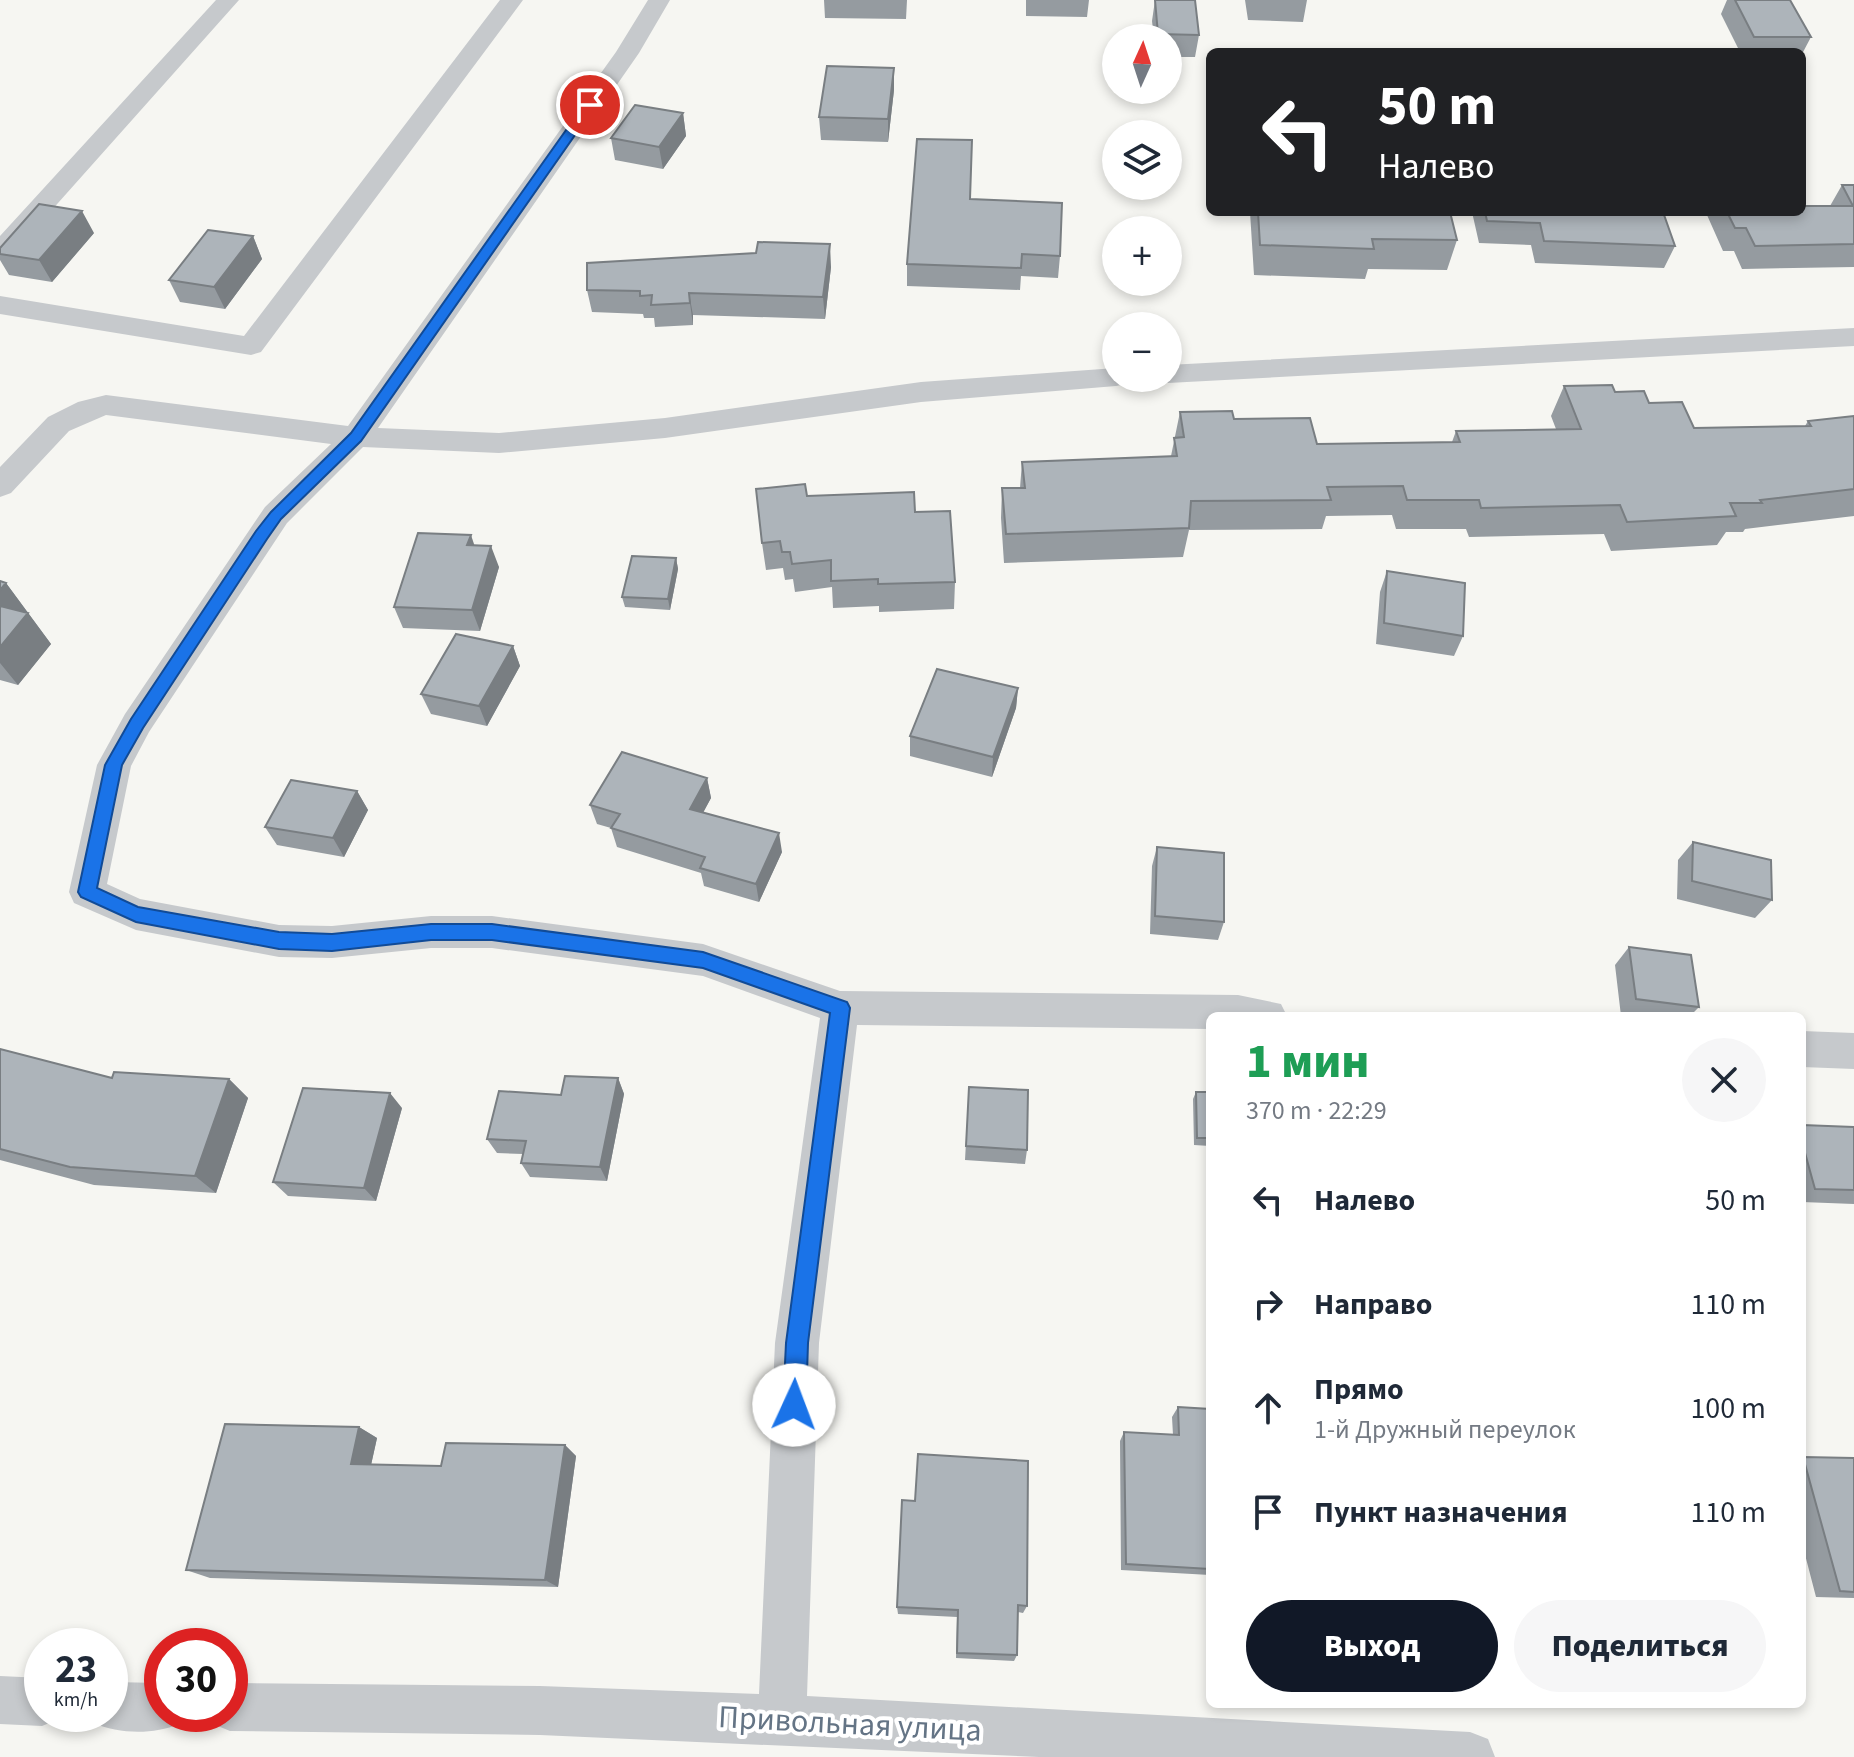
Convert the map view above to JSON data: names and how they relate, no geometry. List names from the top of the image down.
{
  "streets": {
    "street": ["Привольная улица"]
  },
  "north": "top",
  "page": {
    "map_buttons": ["+", "−"],
    "turn": ["50 m", "Налево"],
    "heading": ["1 мин", "370 m · 22:29"],
    "list": [
      {
        "name": "Налево",
        "value": "50 m"
      },
      {
        "name": "Направо",
        "value": "110 m"
      },
      {
        "name": "Прямо",
        "note": "1-й Дружный переулок",
        "value": "100 m"
      },
      {
        "name": "Пункт назначения",
        "value": "110 m"
      }
    ],
    "buttons": ["Выход", "Поделиться"],
    "speed": "23 km/h",
    "limit": "30"
  }
}
